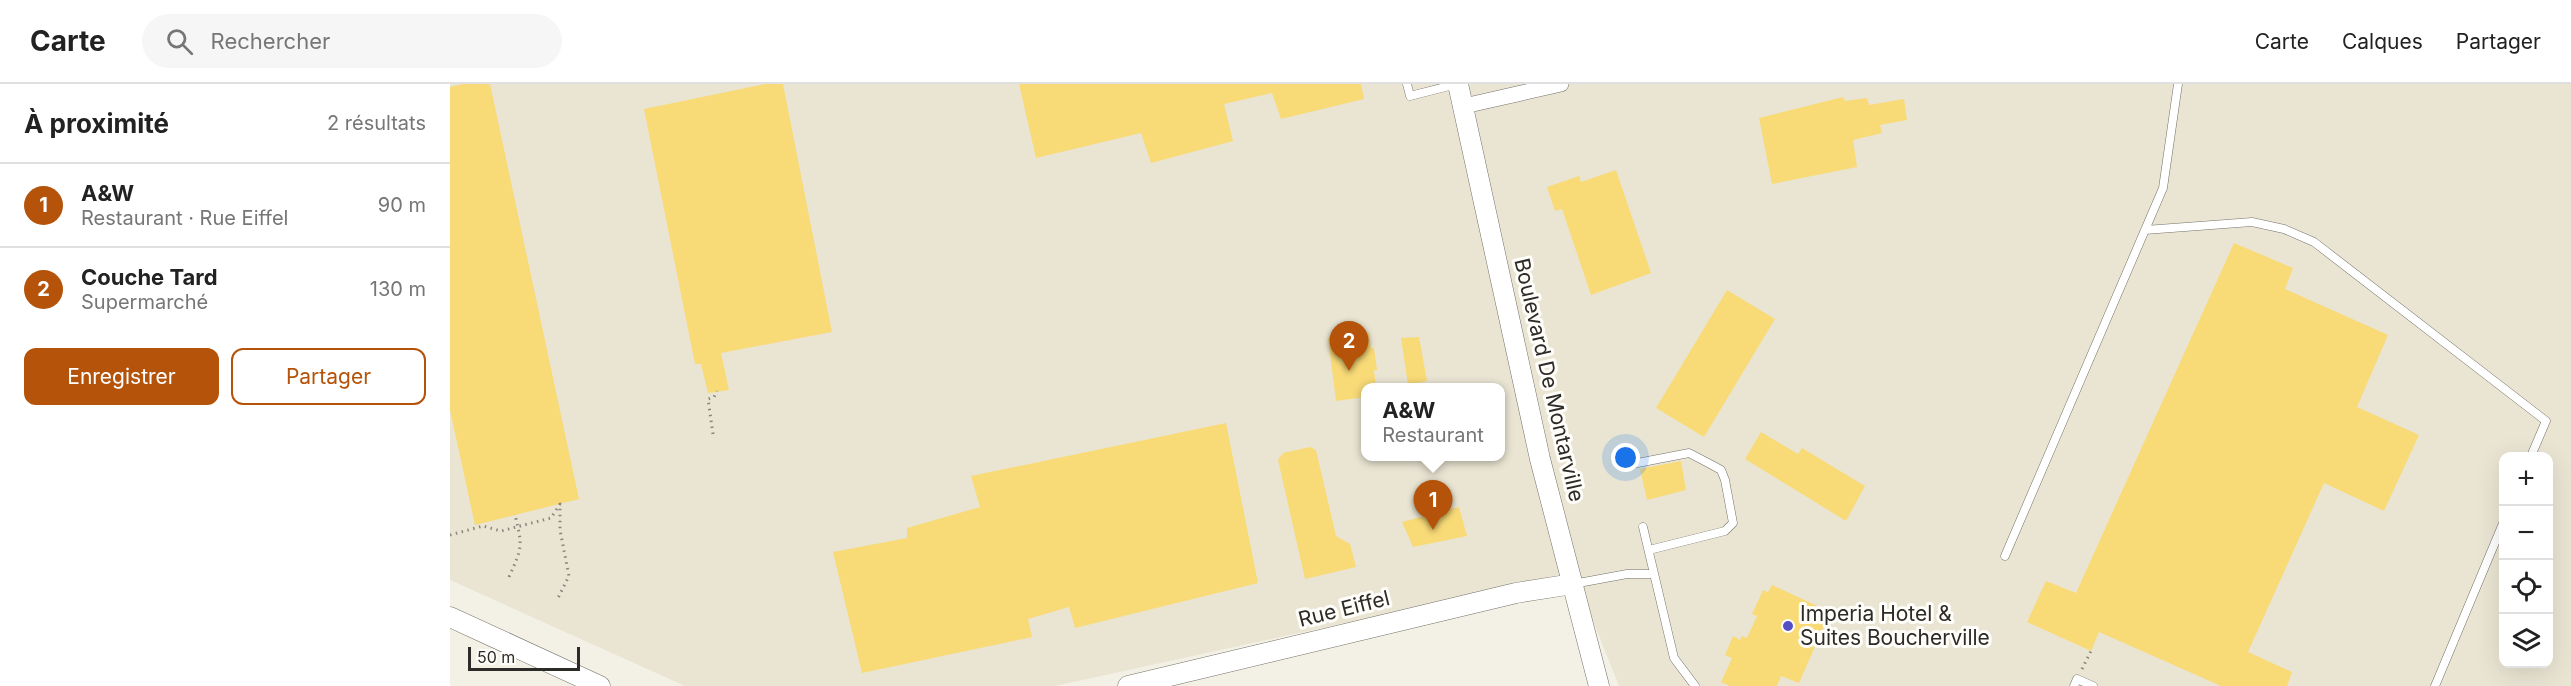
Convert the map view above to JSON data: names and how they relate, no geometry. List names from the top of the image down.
{
  "streets": {
    "street": ["Boulevard De Montarville", "Rue Eiffel"]
  },
  "crossings": [
    ["Boulevard De Montarville", "Rue Eiffel"]
  ],
  "places": ["Imperia Hotel & Suites Boucherville"],
  "scale_bar": "50 m",
  "page": {
    "header": "Carte",
    "search": "Rechercher",
    "nav": ["Carte", "Calques", "Partager"],
    "heading": ["À proximité", "2 résultats"],
    "list": [
      {
        "mark": "1",
        "name": "A&W",
        "note": "Restaurant · Rue Eiffel",
        "value": "90 m"
      },
      {
        "mark": "2",
        "name": "Couche Tard",
        "note": "Supermarché",
        "value": "130 m"
      }
    ],
    "pins": ["2", "1"],
    "buttons": ["Enregistrer", "Partager"],
    "popup": ["A&W", "Restaurant"],
    "map_buttons": ["+", "−"],
    "scale": "50 m"
  }
}
